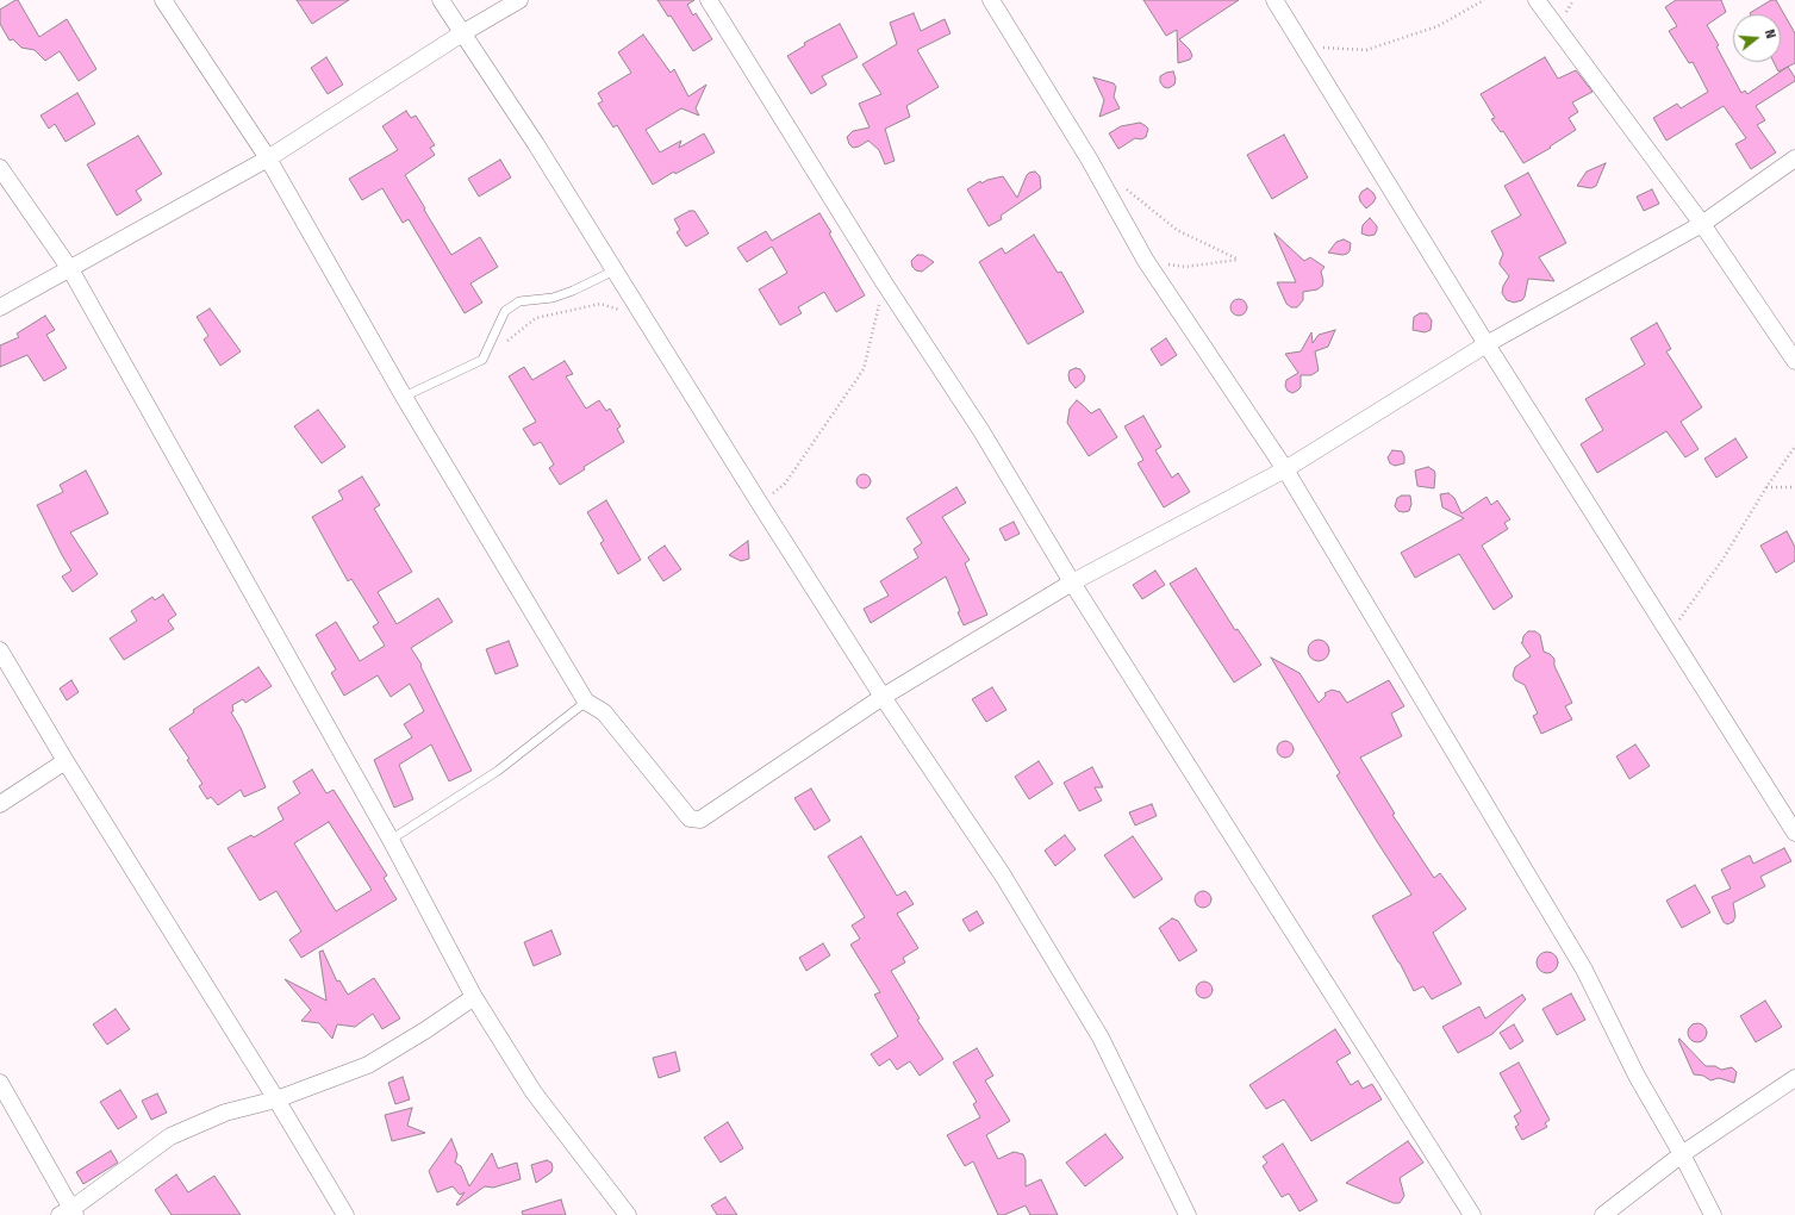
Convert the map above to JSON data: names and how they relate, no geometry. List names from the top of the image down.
{
  "north": "right"
}
